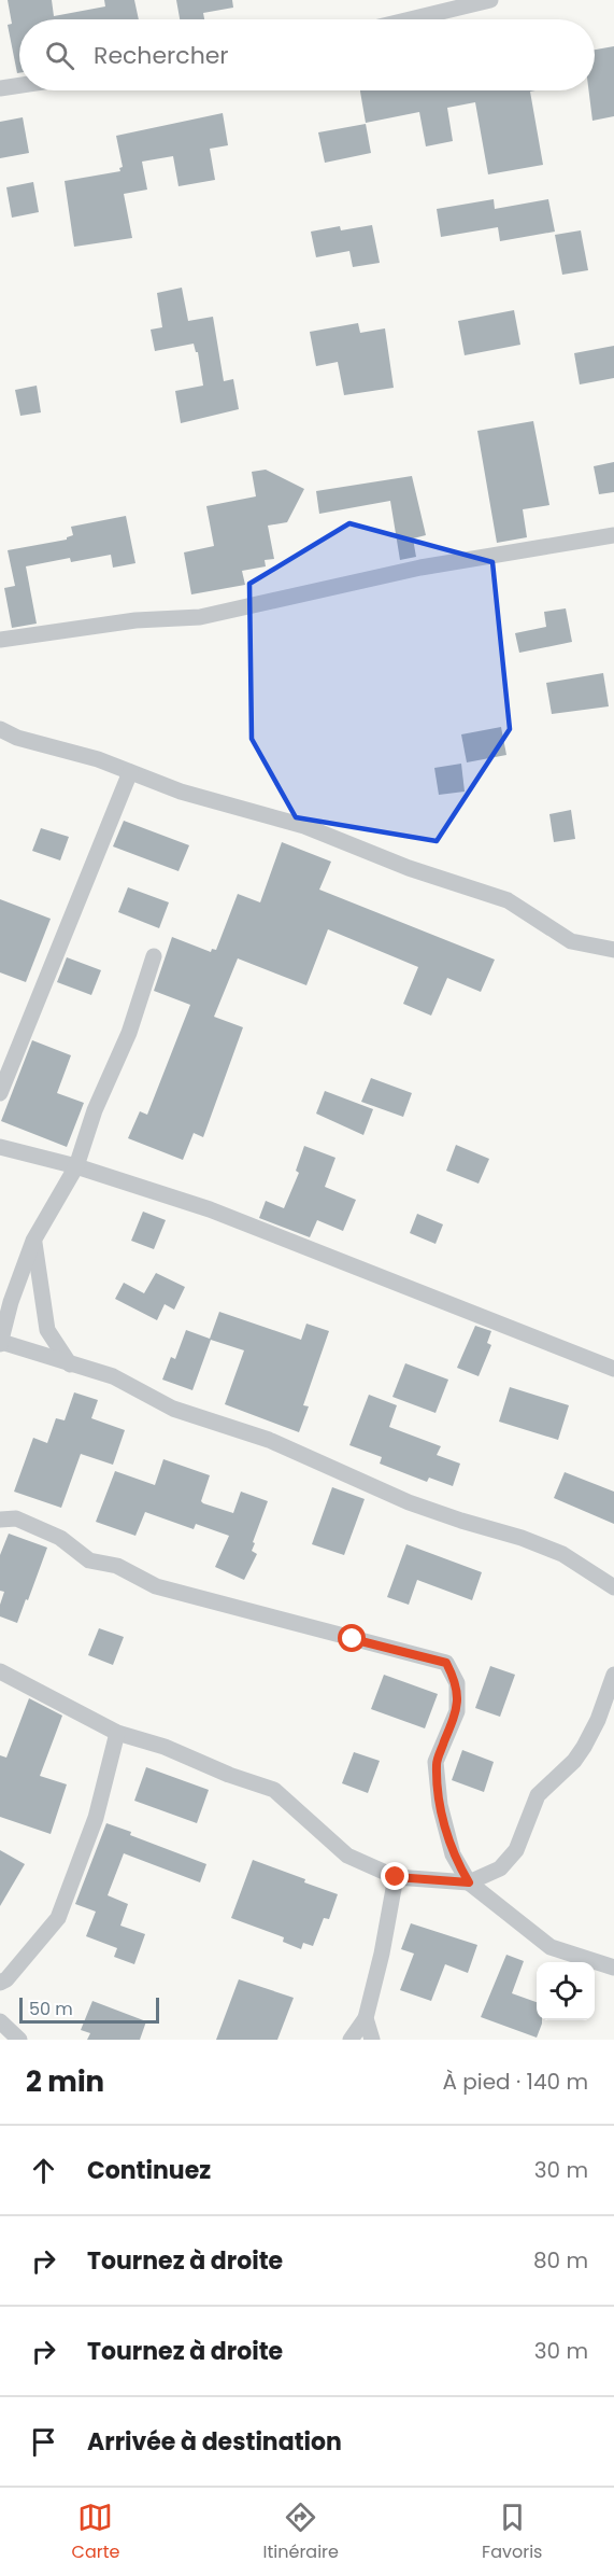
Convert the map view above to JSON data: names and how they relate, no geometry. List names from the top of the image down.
{
  "scale_bar": "50 m",
  "page": {
    "search": "Rechercher",
    "scale": "50 m",
    "heading": ["2 min", "À pied · 140 m"],
    "list": [
      ["Continuez", "30 m"],
      ["Tournez à droite", "80 m"],
      ["Tournez à droite", "30 m"],
      "Arrivée à destination"
    ],
    "nav": ["Carte", "Itinéraire", "Favoris"]
  }
}
